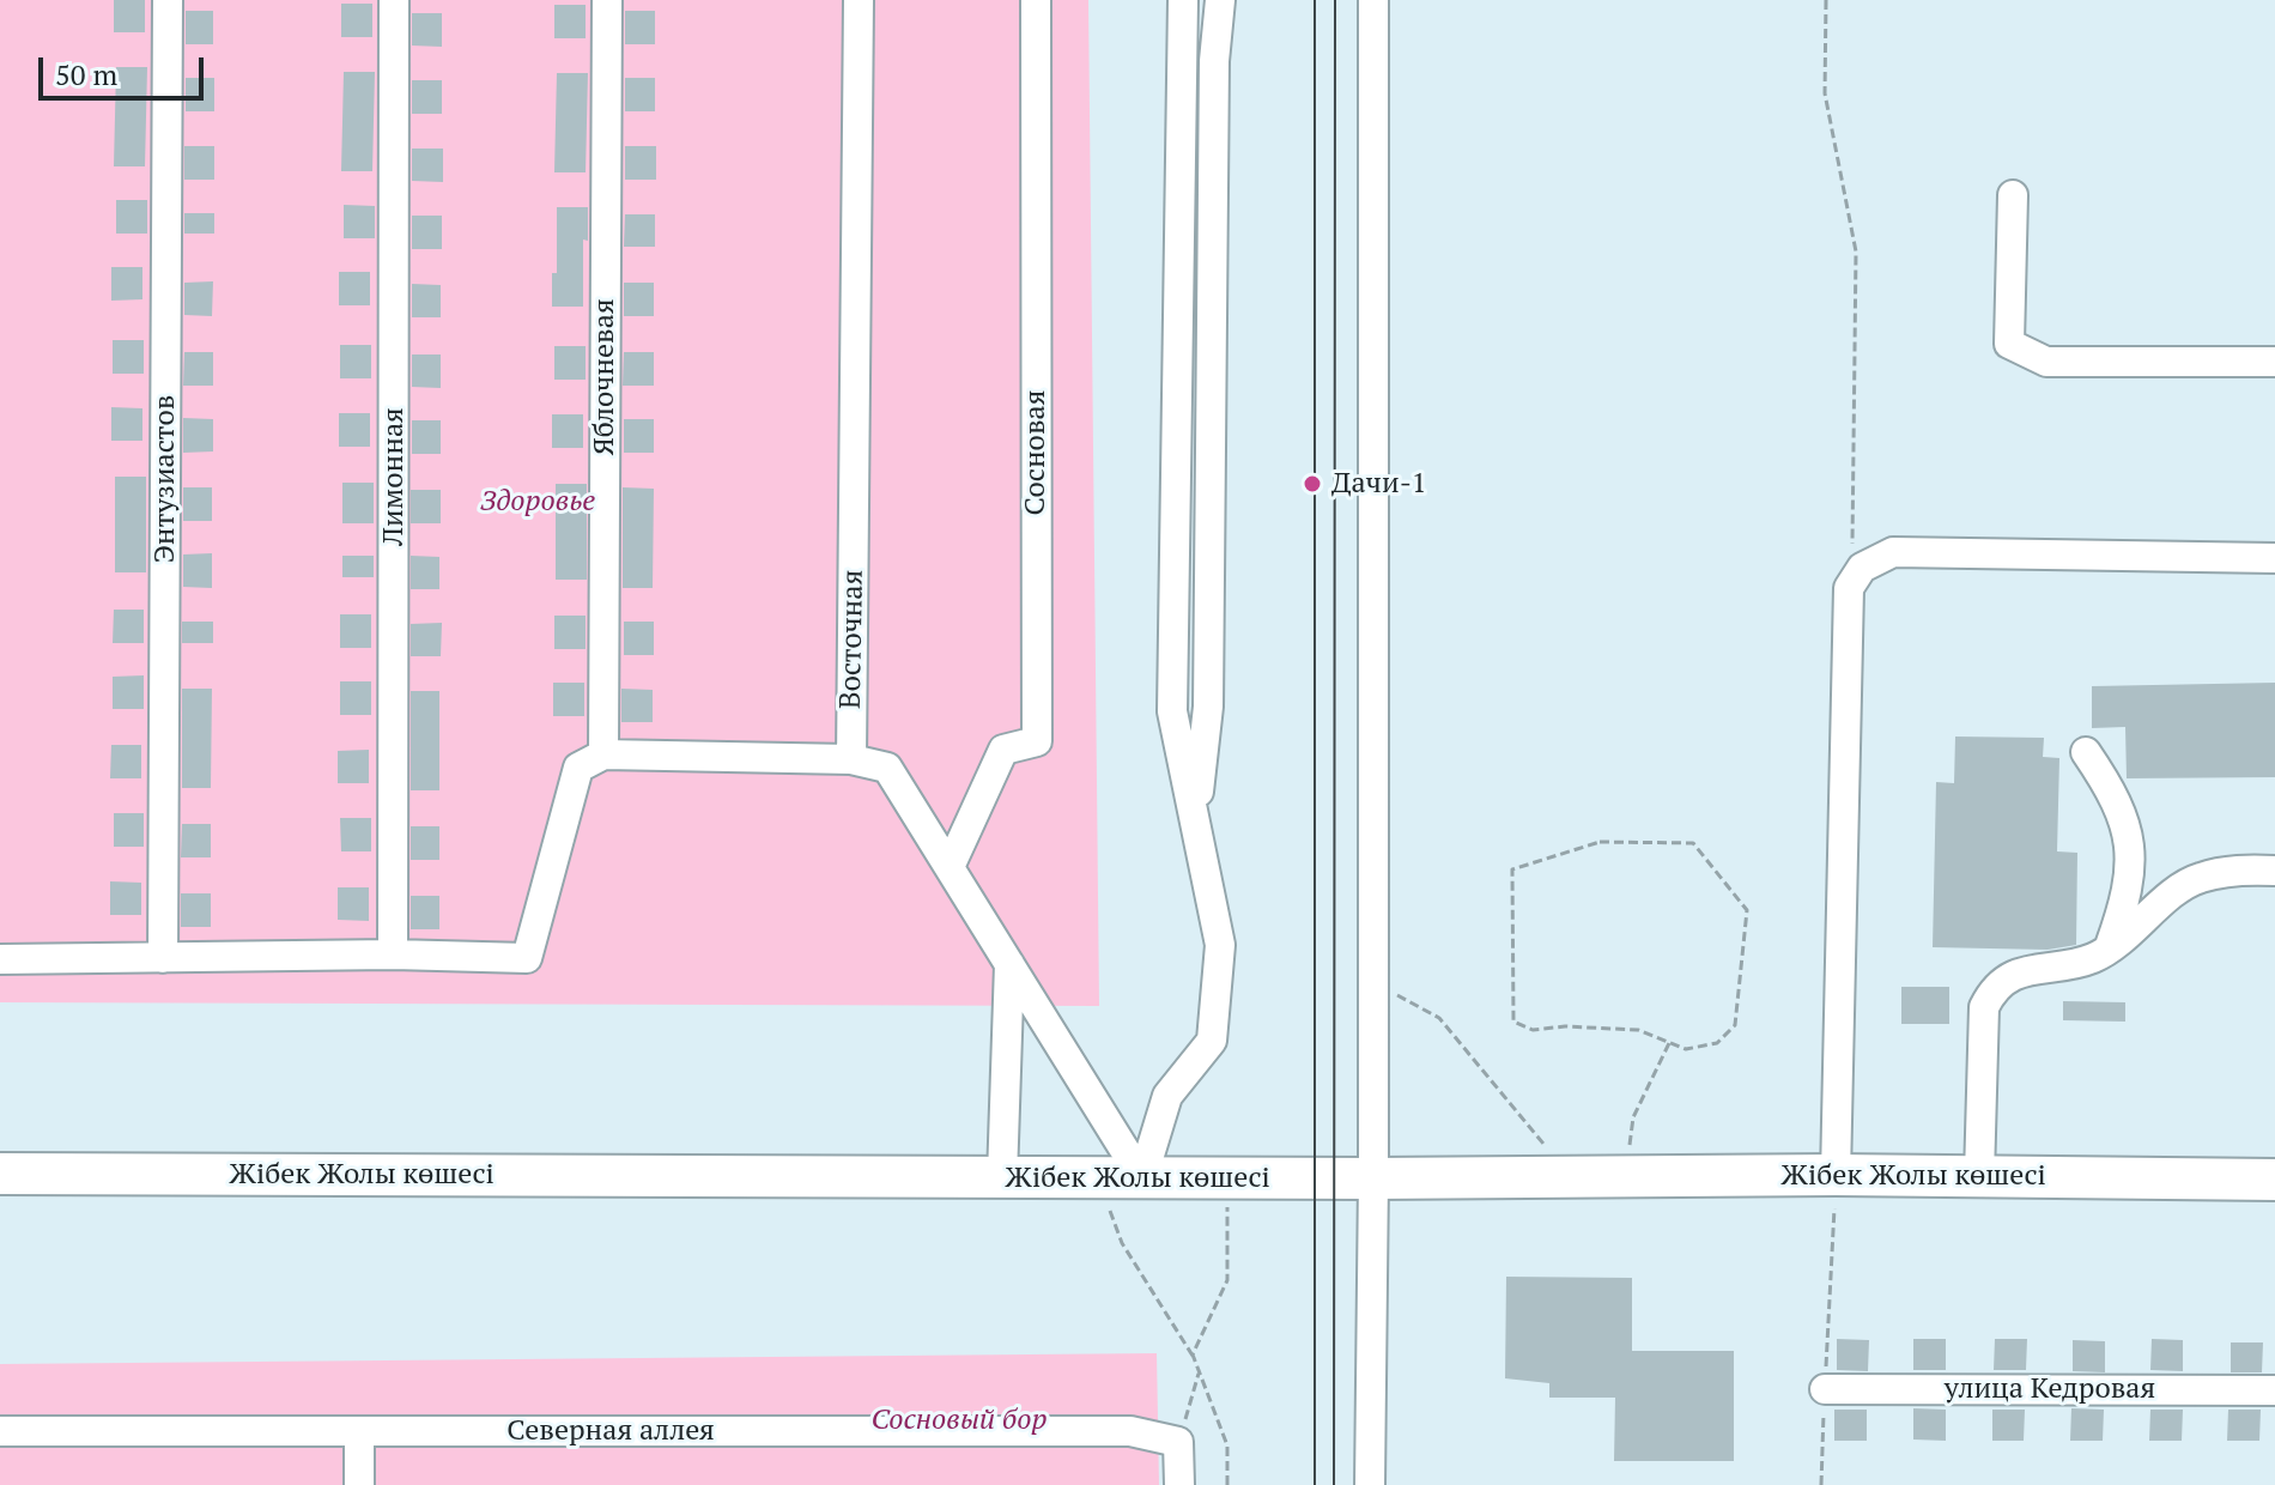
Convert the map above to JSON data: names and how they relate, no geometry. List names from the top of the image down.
{
  "streets": {
    "highway": ["Жібек Жолы көшесі"],
    "street": [
      "Яблочневая",
      "Сосновая",
      "Лимонная",
      "Энтузиастов",
      "Восточная",
      "улица Кедровая",
      "Северная аллея"
    ]
  },
  "parks": ["Здоровье", "Сосновый бор"],
  "places": ["Дачи-1"],
  "scale_bar": "50 m"
}
